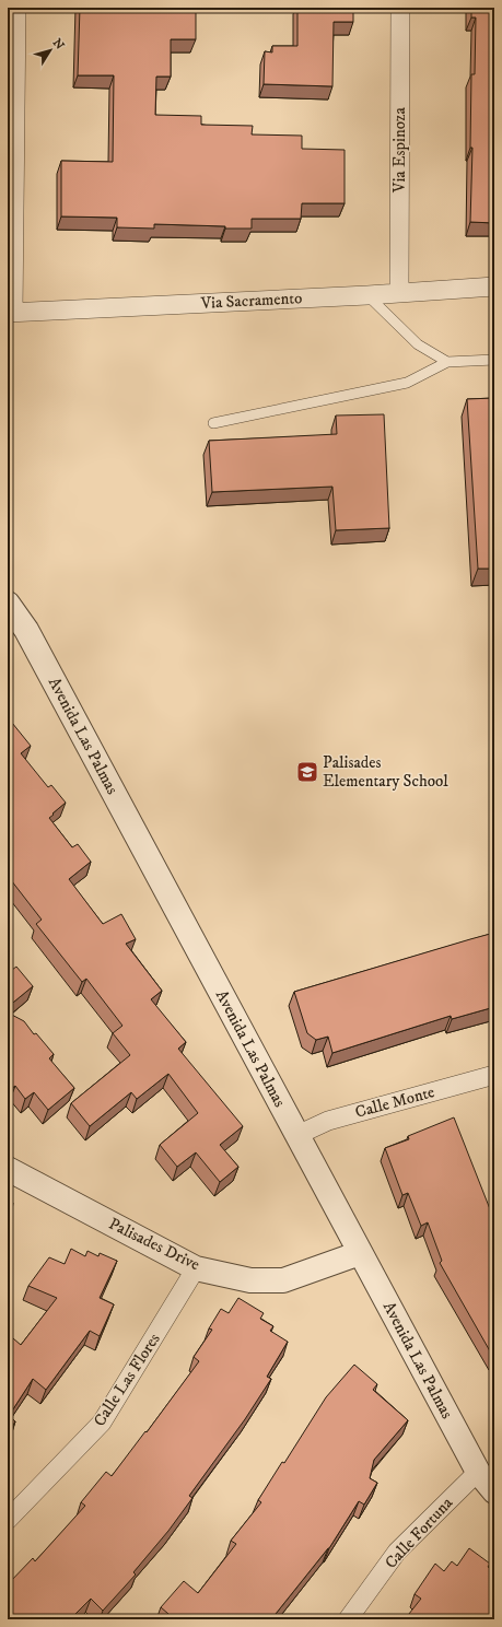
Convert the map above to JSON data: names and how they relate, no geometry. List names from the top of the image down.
{
  "streets": {
    "street": [
      "Via Espinoza",
      "Via Sacramento",
      "Avenida Las Palmas",
      "Calle Monte",
      "Palisades Drive",
      "Calle Las Flores",
      "Calle Fortuna"
    ]
  },
  "crossings": [
    ["Via Espinoza", "Via Sacramento"],
    ["Avenida Las Palmas", "Calle Monte"],
    ["Avenida Las Palmas", "Palisades Drive"],
    ["Avenida Las Palmas", "Calle Fortuna"],
    ["Palisades Drive", "Calle Las Flores"]
  ],
  "places": {
    "school or university": ["Palisades Elementary School"]
  },
  "north": "top right"
}
